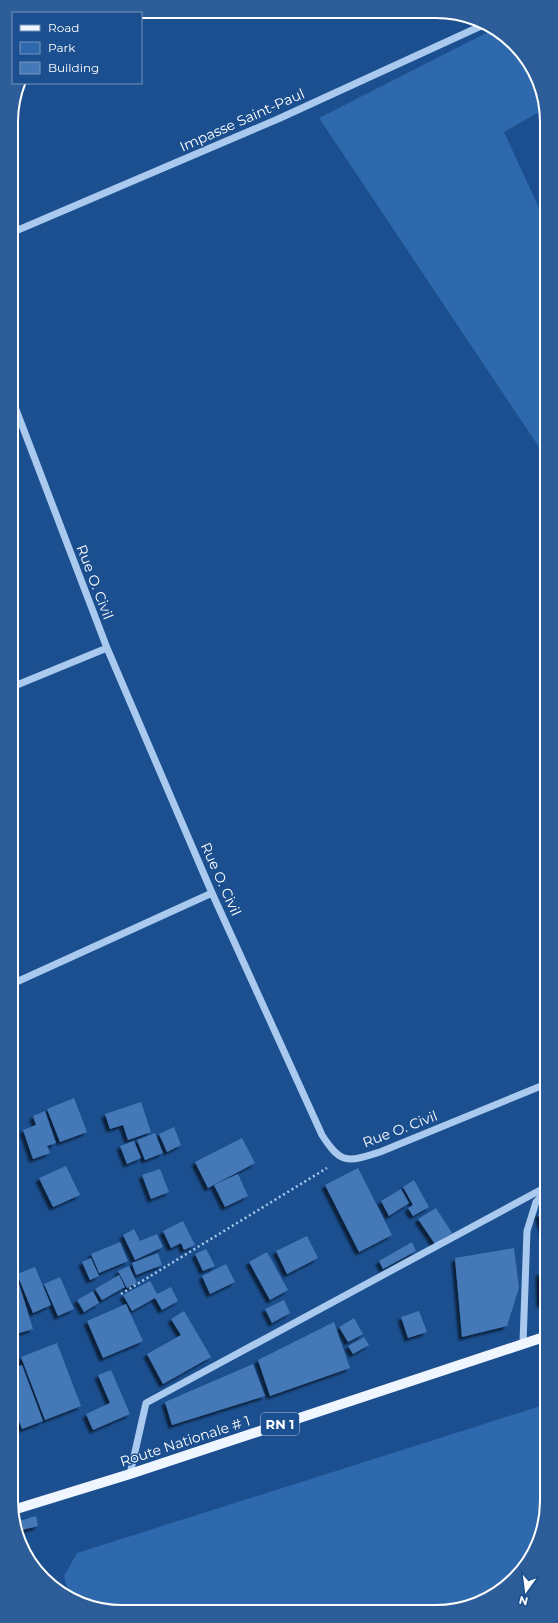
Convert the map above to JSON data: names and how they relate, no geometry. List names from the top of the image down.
{
  "streets": {
    "main road": ["RN 1", "Route Nationale # 1"],
    "street": ["Impasse Saint-Paul", "Rue O. Civil"]
  },
  "legend": ["Road", "Park", "Building"],
  "north": "bottom"
}
